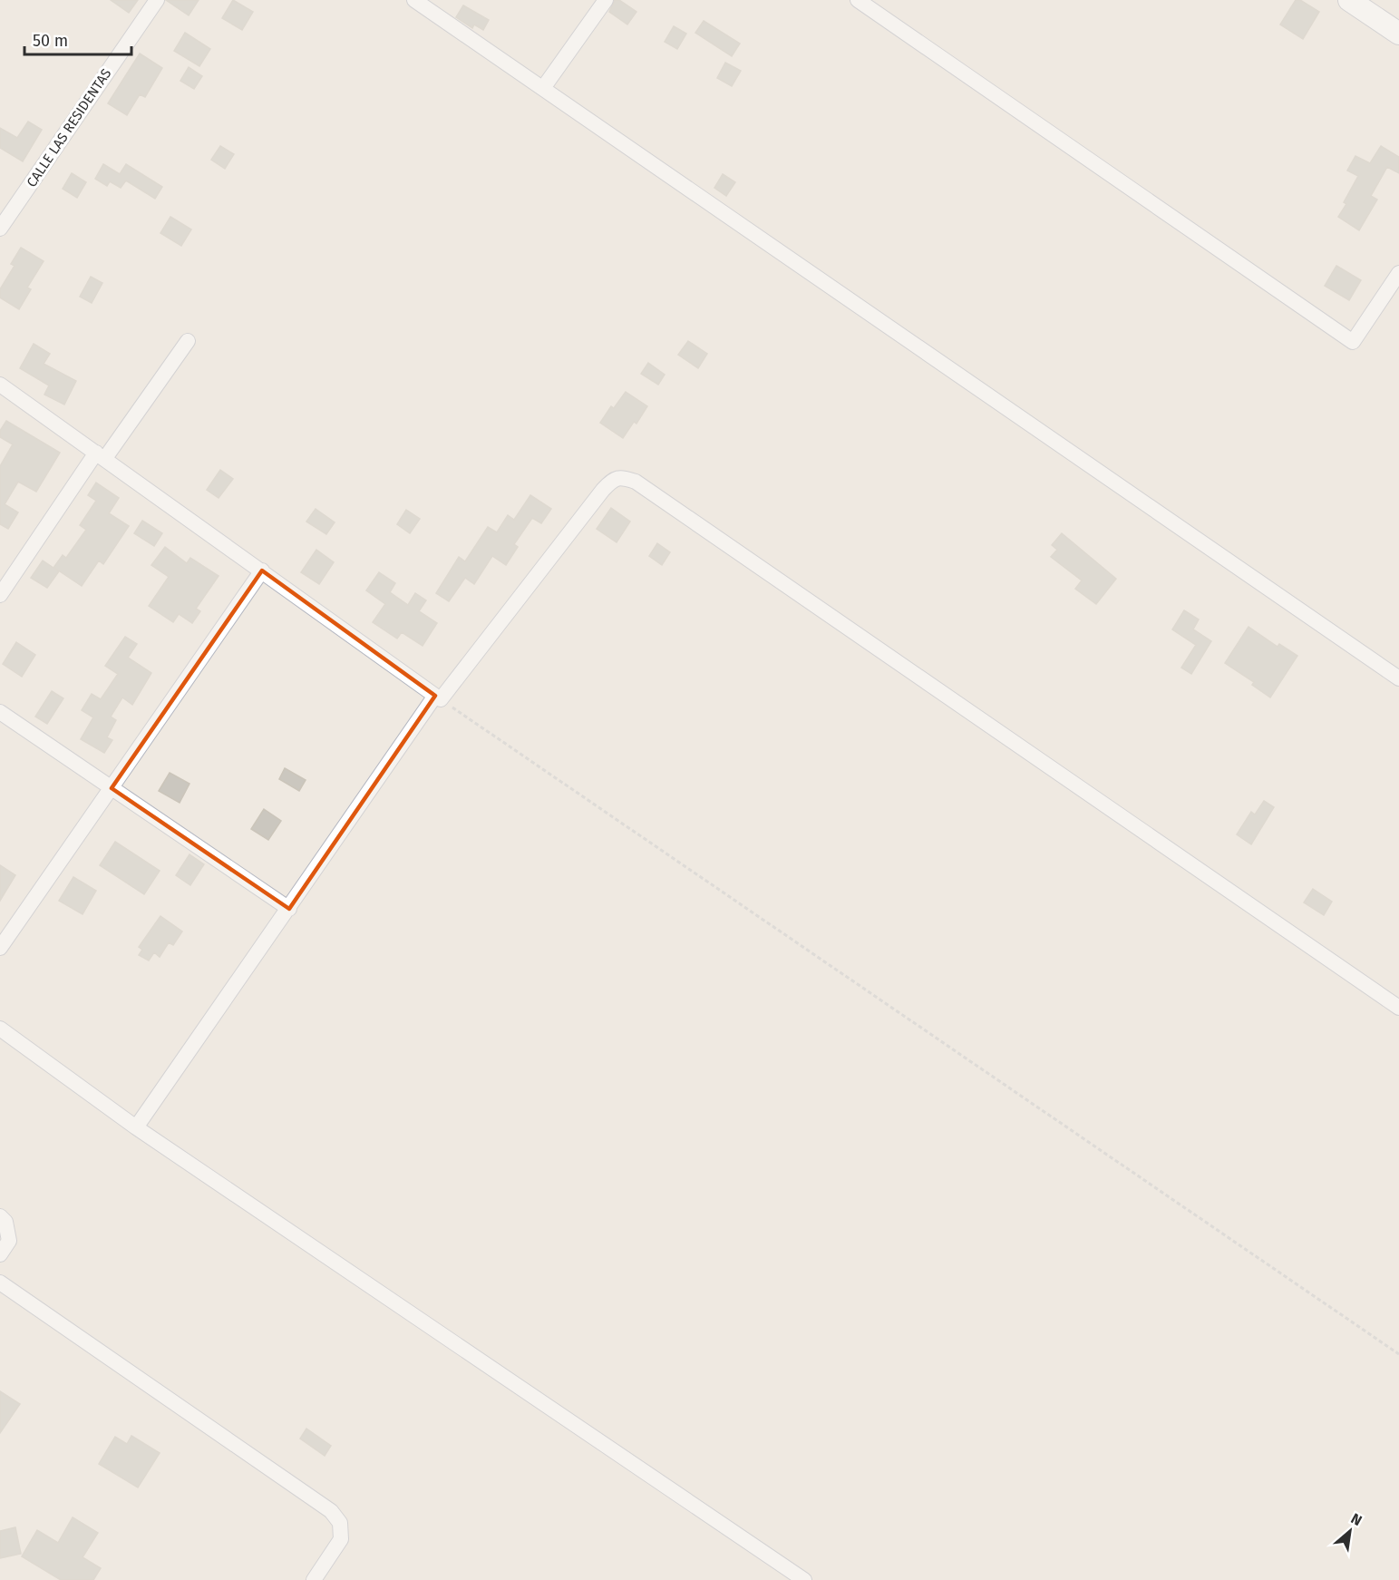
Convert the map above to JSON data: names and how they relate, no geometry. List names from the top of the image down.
{
  "streets": {
    "street": ["CALLE LAS RESIDENTAS"]
  },
  "scale_bar": "50 m",
  "north": "top right"
}
